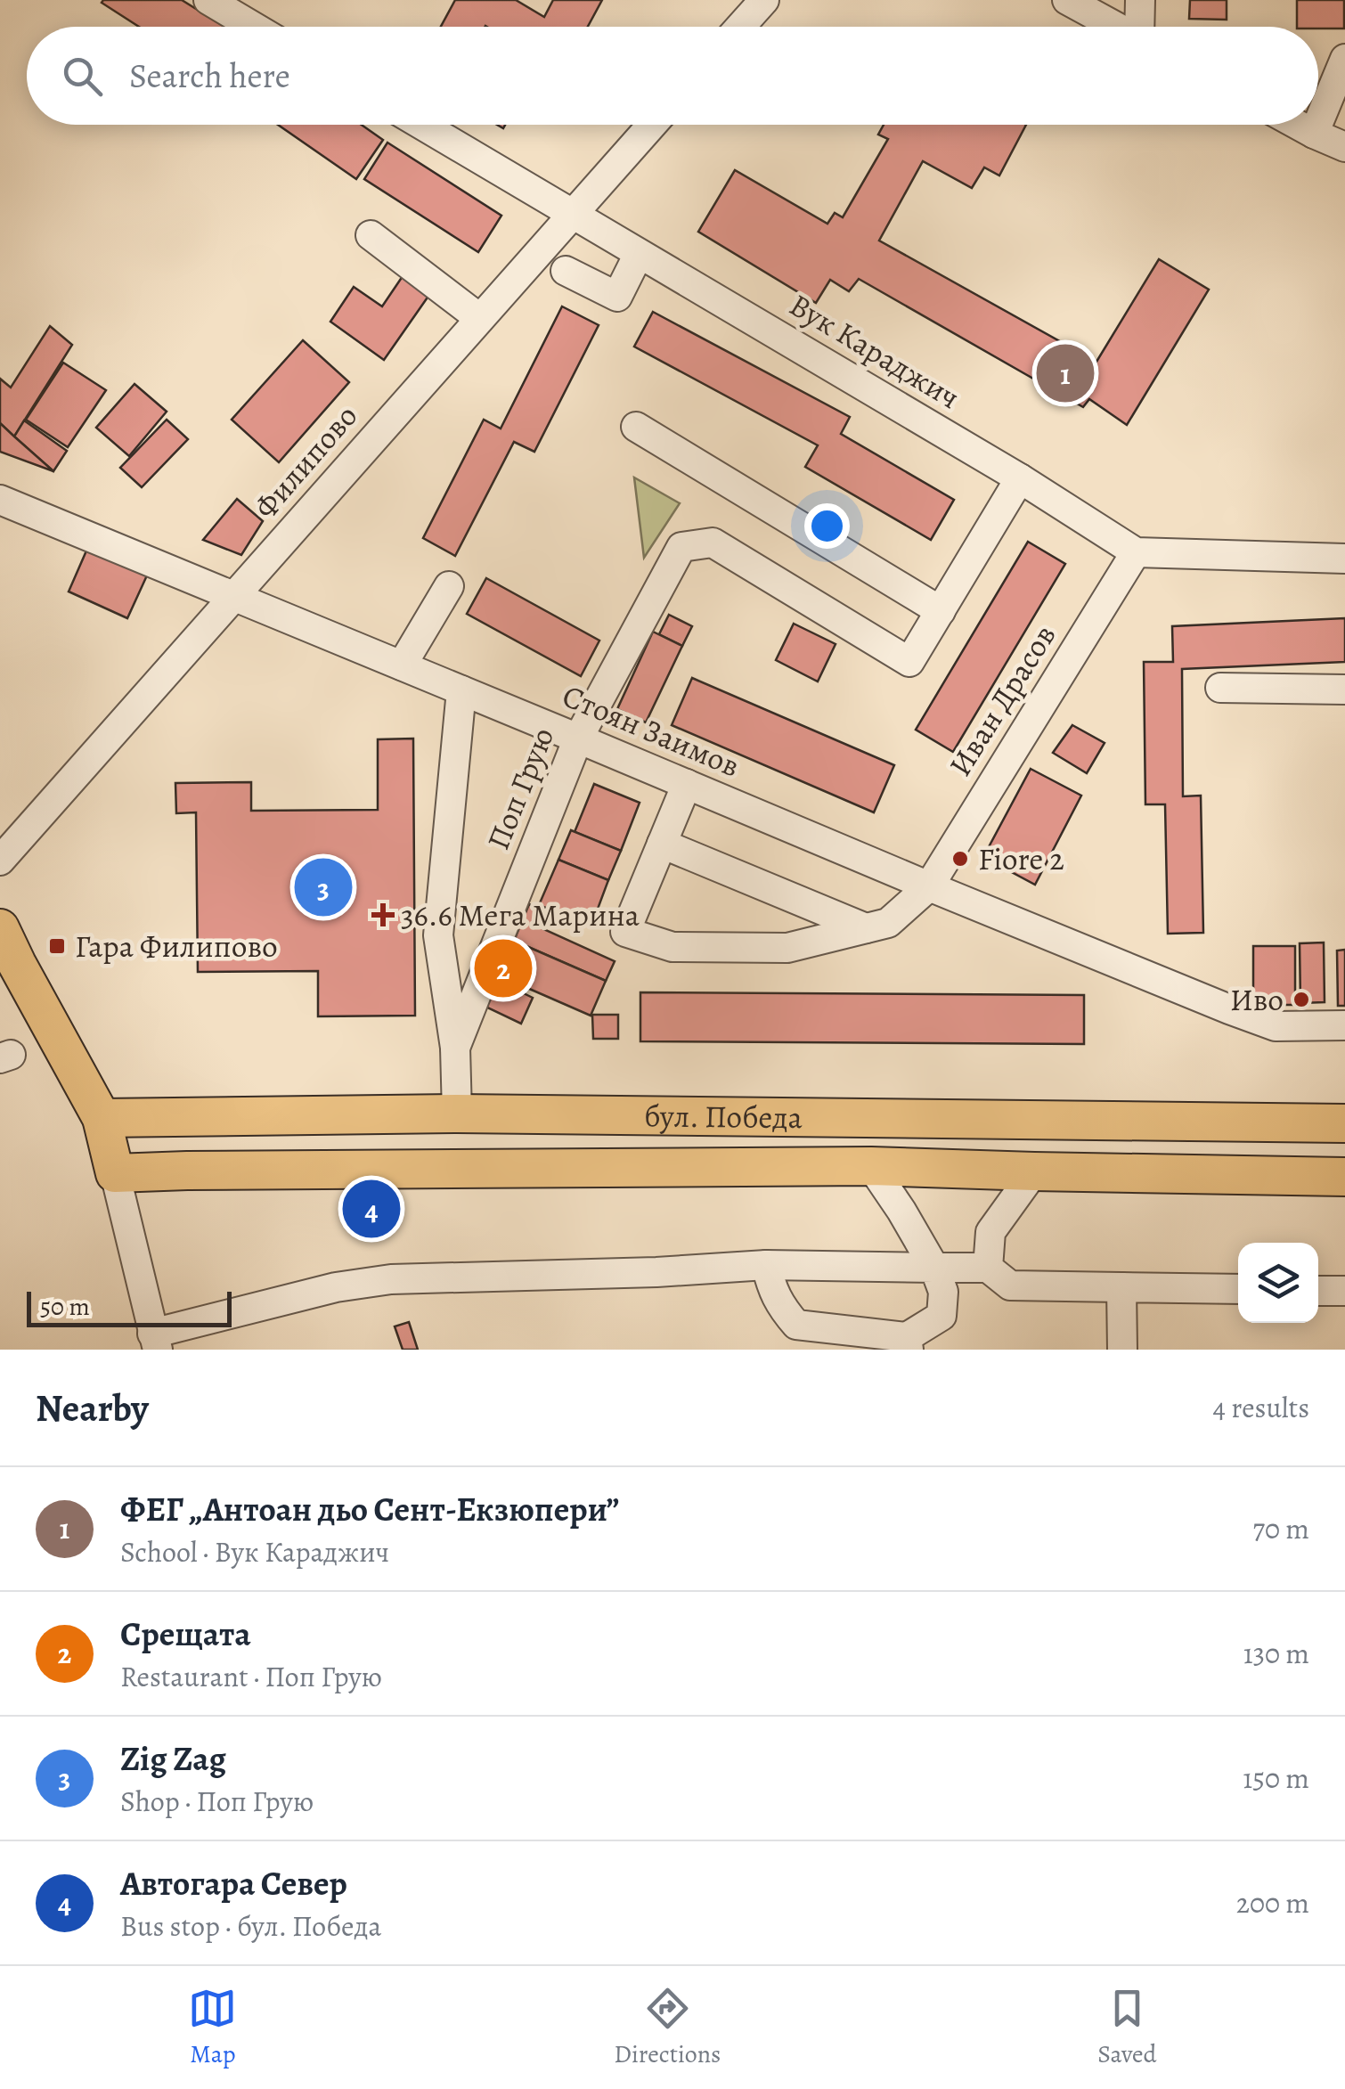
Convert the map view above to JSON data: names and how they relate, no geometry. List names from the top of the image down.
{
  "streets": {
    "main road": ["бул. Победа"],
    "street": [
      "Вук Караджич",
      "Филипово",
      "Иван Драсов",
      "Стоян Заимов",
      "Поп Грую"
    ]
  },
  "crossings": [
    ["Вук Караджич", "Филипово"],
    ["Вук Караджич", "Иван Драсов"],
    ["Филипово", "Стоян Заимов"],
    ["Иван Драсов", "Стоян Заимов"],
    ["Стоян Заимов", "Поп Грую"]
  ],
  "places": {
    "other": ["Fiore 2", "Иво"],
    "health": ["36.6 Мега Марина"],
    "transit": ["Гара Филипово"]
  },
  "scale_bar": "50 m",
  "page": {
    "search": "Search here",
    "pins": [
      "1",
      "3",
      "2",
      "4"
    ],
    "scale": "50 m",
    "heading": ["Nearby", "4 results"],
    "list": [
      {
        "mark": "1",
        "name": "ФЕГ „Антоан дьо Сент-Екзюпери”",
        "note": "School · Вук Караджич",
        "value": "70 m"
      },
      {
        "mark": "2",
        "name": "Срещата",
        "note": "Restaurant · Поп Грую",
        "value": "130 m"
      },
      {
        "mark": "3",
        "name": "Zig Zag",
        "note": "Shop · Поп Грую",
        "value": "150 m"
      },
      {
        "mark": "4",
        "name": "Автогара Север",
        "note": "Bus stop · бул. Победа",
        "value": "200 m"
      }
    ],
    "nav": ["Map", "Directions", "Saved"]
  }
}
